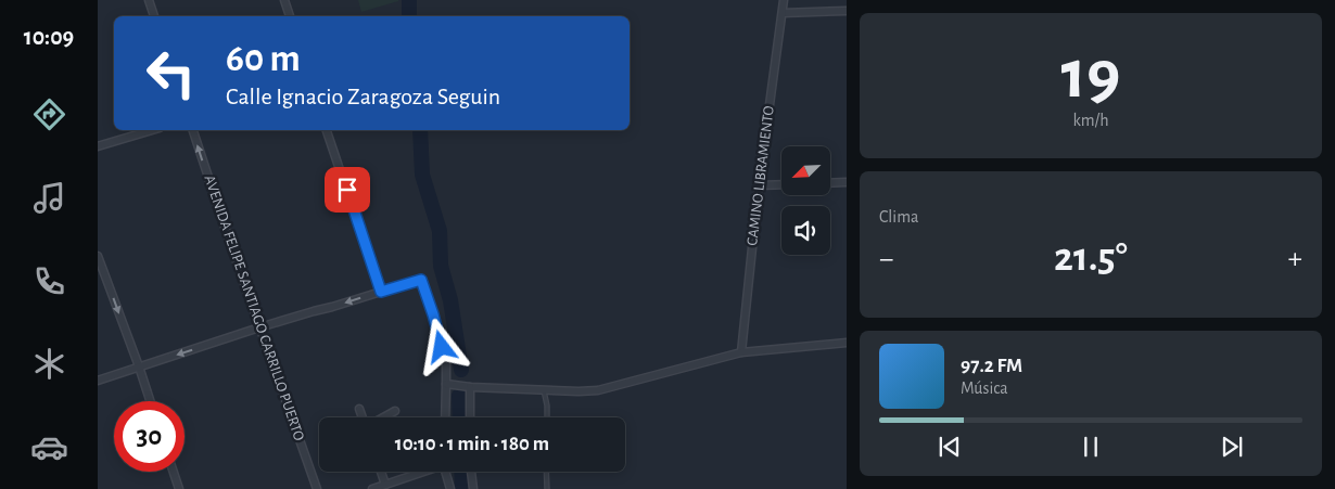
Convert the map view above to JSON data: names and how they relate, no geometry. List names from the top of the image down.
{
  "streets": {
    "street": ["CAMINO LIBRAMIENTO", "AVENIDA FELIPE SANTIAGO CARRILLO PUERTO"]
  },
  "one_way": ["AVENIDA FELIPE SANTIAGO CARRILLO PUERTO"],
  "north": "bottom left",
  "page": {
    "tabs": "10:09",
    "tile": [
      ["19", "km/h"],
      "Clima"
    ],
    "turn": ["60 m", "Calle Ignacio Zaragoza Seguin"],
    "heat": ["−", "21.5°", "+"],
    "song": ["97.2 FM", "Música"],
    "limit": "30",
    "trip": "10:10 · 1 min · 180 m"
  }
}
